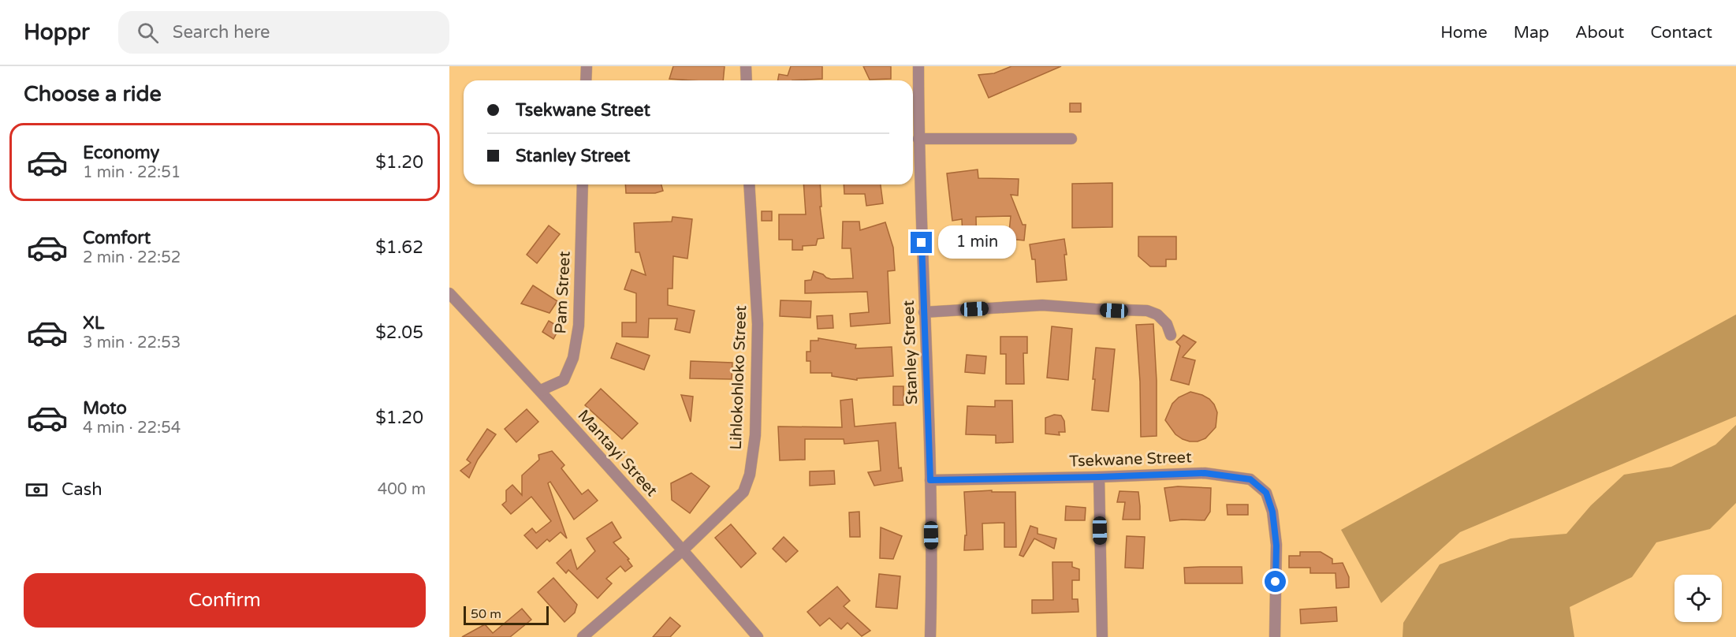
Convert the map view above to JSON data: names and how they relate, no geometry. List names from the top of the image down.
{
  "streets": {
    "street": [
      "Pam Street",
      "Stanley Street",
      "Lihlokohloko Street",
      "Mantayi Street",
      "Tsekwane Street"
    ]
  },
  "crossings": [
    ["Pam Street", "Mantayi Street"],
    ["Stanley Street", "Tsekwane Street"],
    ["Lihlokohloko Street", "Mantayi Street"]
  ],
  "scale_bar": "50 m",
  "page": {
    "header": "Hoppr",
    "search": "Search here",
    "nav": [
      "Home",
      "Map",
      "About",
      "Contact"
    ],
    "heading": "Choose a ride",
    "banner": ["Tsekwane Street", "Stanley Street"],
    "list": [
      {
        "name": "Economy",
        "note": "1 min · 22:51",
        "value": "$1.20"
      },
      {
        "name": "Comfort",
        "note": "2 min · 22:52",
        "value": "$1.62"
      },
      {
        "name": "XL",
        "note": "3 min · 22:53",
        "value": "$2.05"
      },
      {
        "name": "Moto",
        "note": "4 min · 22:54",
        "value": "$1.20"
      }
    ],
    "bubble": "1 min",
    "pay": ["Cash", "400 m"],
    "buttons": "Confirm",
    "scale": "50 m"
  }
}
